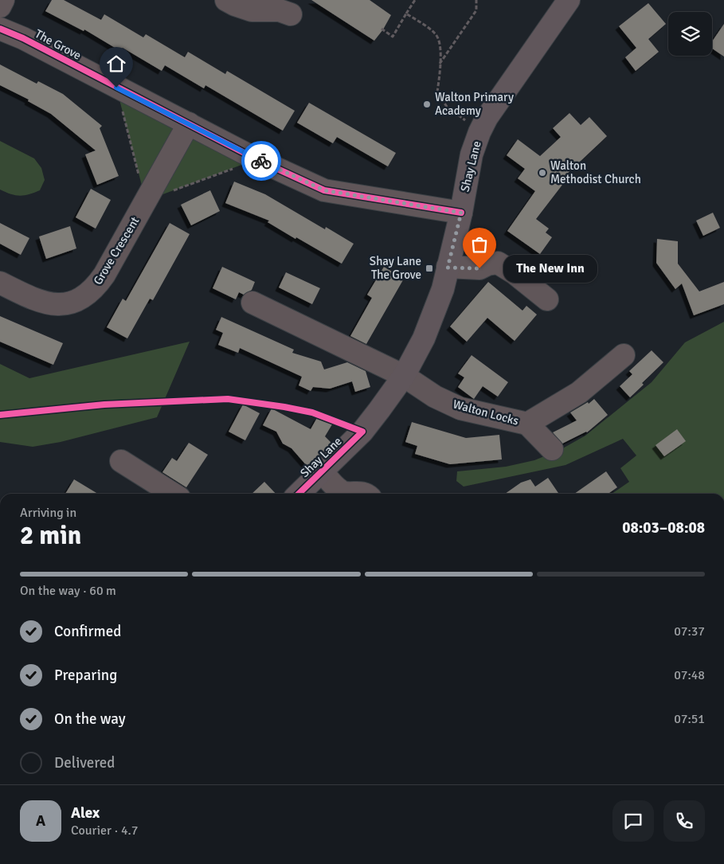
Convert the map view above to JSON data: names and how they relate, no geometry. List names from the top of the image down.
{
  "streets": {
    "main road": ["Shay Lane"],
    "street": ["The Grove", "Grove Crescent", "Walton Locks"]
  },
  "crossings": [
    ["The Grove", "Shay Lane"],
    ["The Grove", "Grove Crescent"],
    ["Shay Lane", "Walton Locks"]
  ],
  "places": {
    "other": ["Walton Primary Academy", "Walton Methodist Church", "The New Inn"],
    "transit": ["Shay Lane The Grove"]
  },
  "page": {
    "bubble": "The New Inn",
    "heading": ["2 min", "Arriving in", "08:03–08:08"],
    "panel": ["Alex", "Courier · 4.7"],
    "bar": "On the way · 60 m",
    "list": [
      ["Confirmed", "07:37"],
      ["Preparing", "07:48"],
      ["On the way", "07:51"],
      "Delivered"
    ],
    "round": "A"
  }
}
